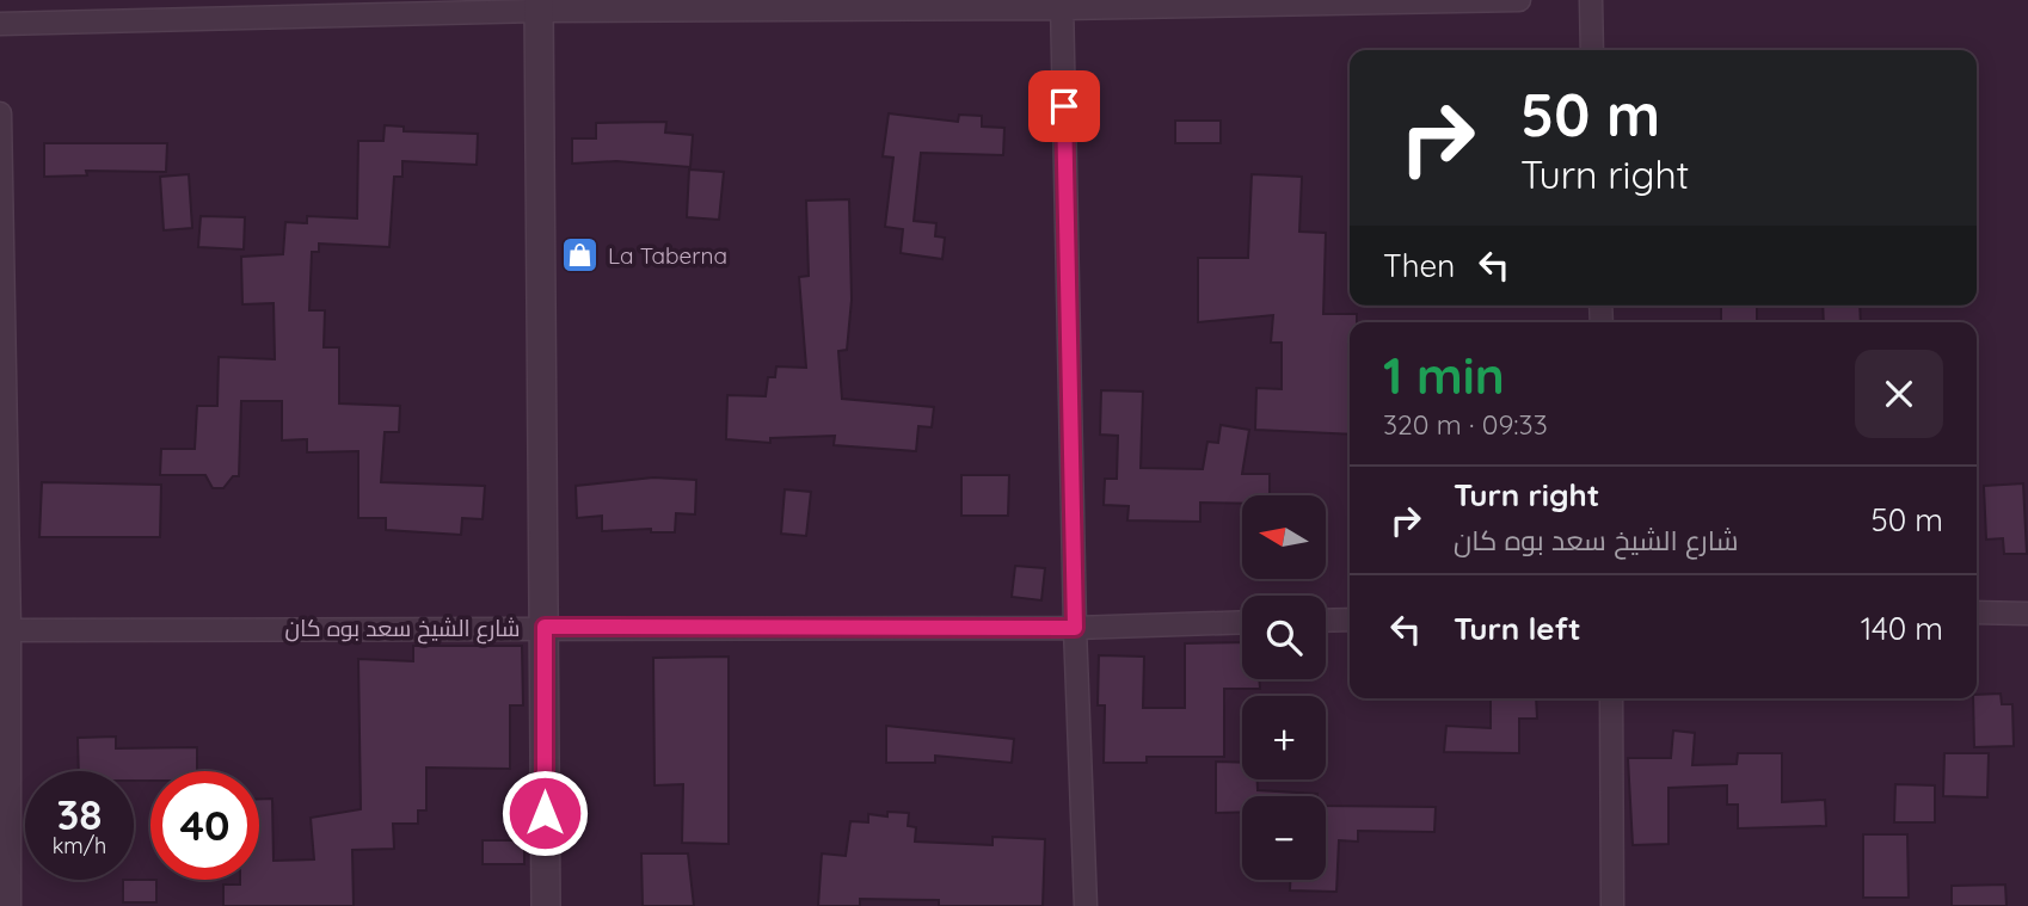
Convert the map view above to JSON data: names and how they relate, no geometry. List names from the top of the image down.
{
  "streets": {
    "street": ["شارع الشيخ سعد بوه كان"]
  },
  "places": {
    "shop": ["La Taberna"]
  },
  "north": "left",
  "page": {
    "turn": ["50 m", "Turn right"],
    "then": "Then",
    "heading": ["1 min", "320 m · 09:33"],
    "list": [
      {
        "name": "Turn right",
        "note": "شارع الشيخ سعد بوه كان",
        "value": "50 m"
      },
      {
        "name": "Turn left",
        "value": "140 m"
      }
    ],
    "map_buttons": ["+", "−"],
    "speed": "38 km/h",
    "limit": "40"
  }
}
